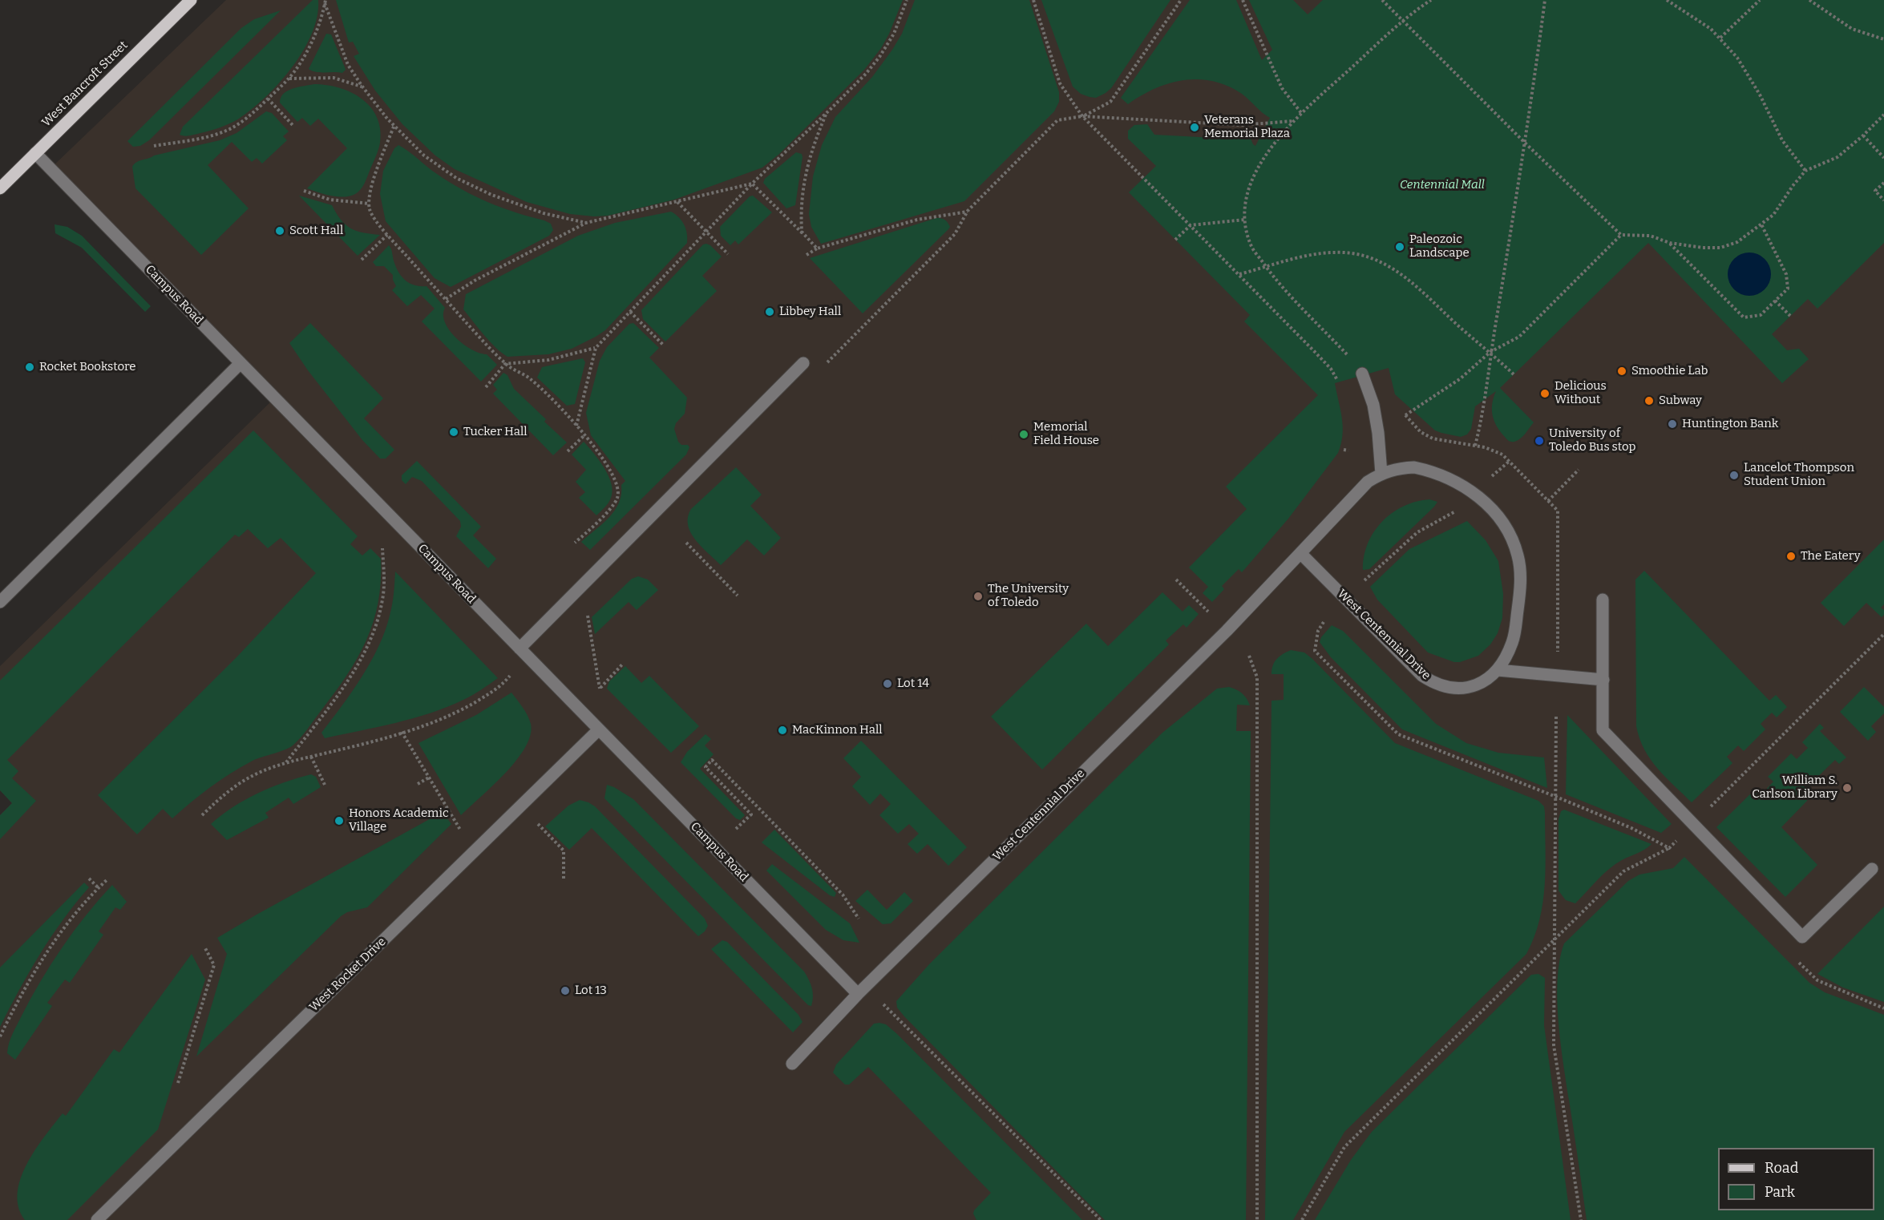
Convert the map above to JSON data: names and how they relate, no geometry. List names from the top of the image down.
{
  "streets": {
    "main road": ["West Bancroft Street"],
    "street": ["Campus Road", "West Centennial Drive", "West Rocket Drive"]
  },
  "crossings": [
    ["West Bancroft Street", "Campus Road"],
    ["Campus Road", "West Centennial Drive"],
    ["Campus Road", "West Rocket Drive"]
  ],
  "parks": ["Centennial Mall"],
  "places": [
    "Veterans Memorial Plaza",
    "Scott Hall",
    "Paleozoic Landscape",
    "Libbey Hall",
    "Rocket Bookstore",
    "Smoothie Lab",
    "Delicious Without",
    "Subway",
    "Huntington Bank",
    "Tucker Hall",
    "Memorial Field House",
    "University of Toledo Bus stop",
    "Lancelot Thompson Student Union",
    "The Eatery",
    "The University of Toledo",
    "Lot 14",
    "MacKinnon Hall",
    "William S. Carlson Library",
    "Honors Academic Village",
    "Lot 13"
  ],
  "legend": ["Road", "Park"]
}
